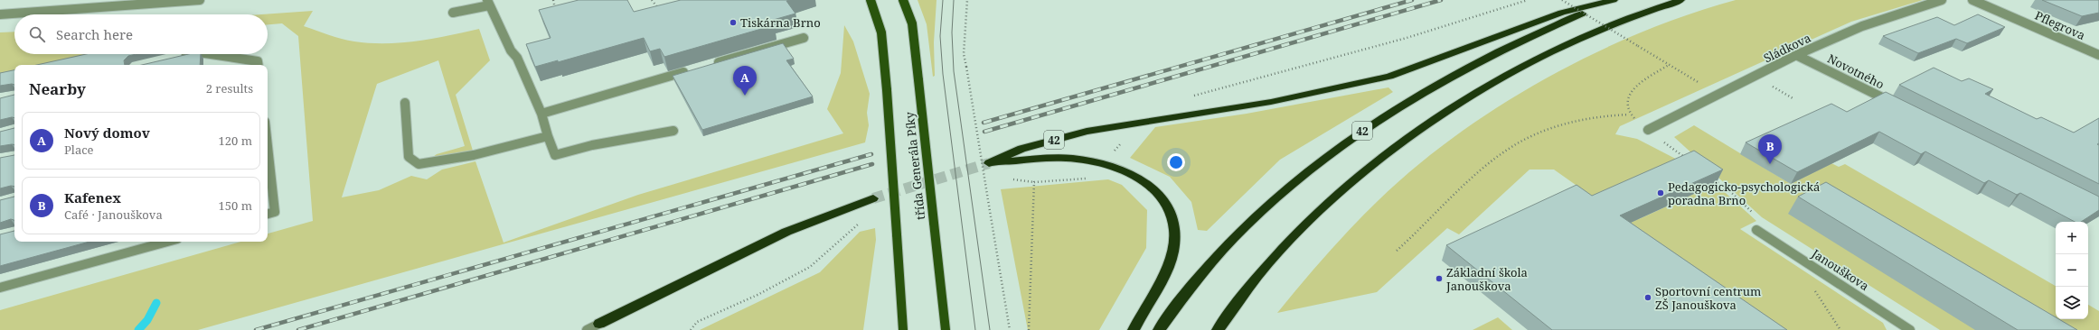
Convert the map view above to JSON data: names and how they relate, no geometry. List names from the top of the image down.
{
  "streets": {
    "highway": ["42"],
    "main road": ["třída Generála Píky"],
    "street": [
      "Pflegrova",
      "Sládkova",
      "Novotného",
      "Janouškova"
    ]
  },
  "crossings": [
    ["Sládkova", "Novotného"]
  ],
  "places": [
    "Tiskárna Brno",
    "Pedagogicko-psychologická poradna Brno",
    "Základní škola Janouškova",
    "Sportovní centrum ZŠ Janouškova"
  ],
  "page": {
    "search": "Search here",
    "heading": ["Nearby", "2 results"],
    "pins": ["A", "B"],
    "list": [
      {
        "mark": "A",
        "name": "Nový domov",
        "note": "Place",
        "value": "120 m"
      },
      {
        "mark": "B",
        "name": "Kafenex",
        "note": "Café · Janouškova",
        "value": "150 m"
      }
    ],
    "map_buttons": ["+", "−"]
  }
}
